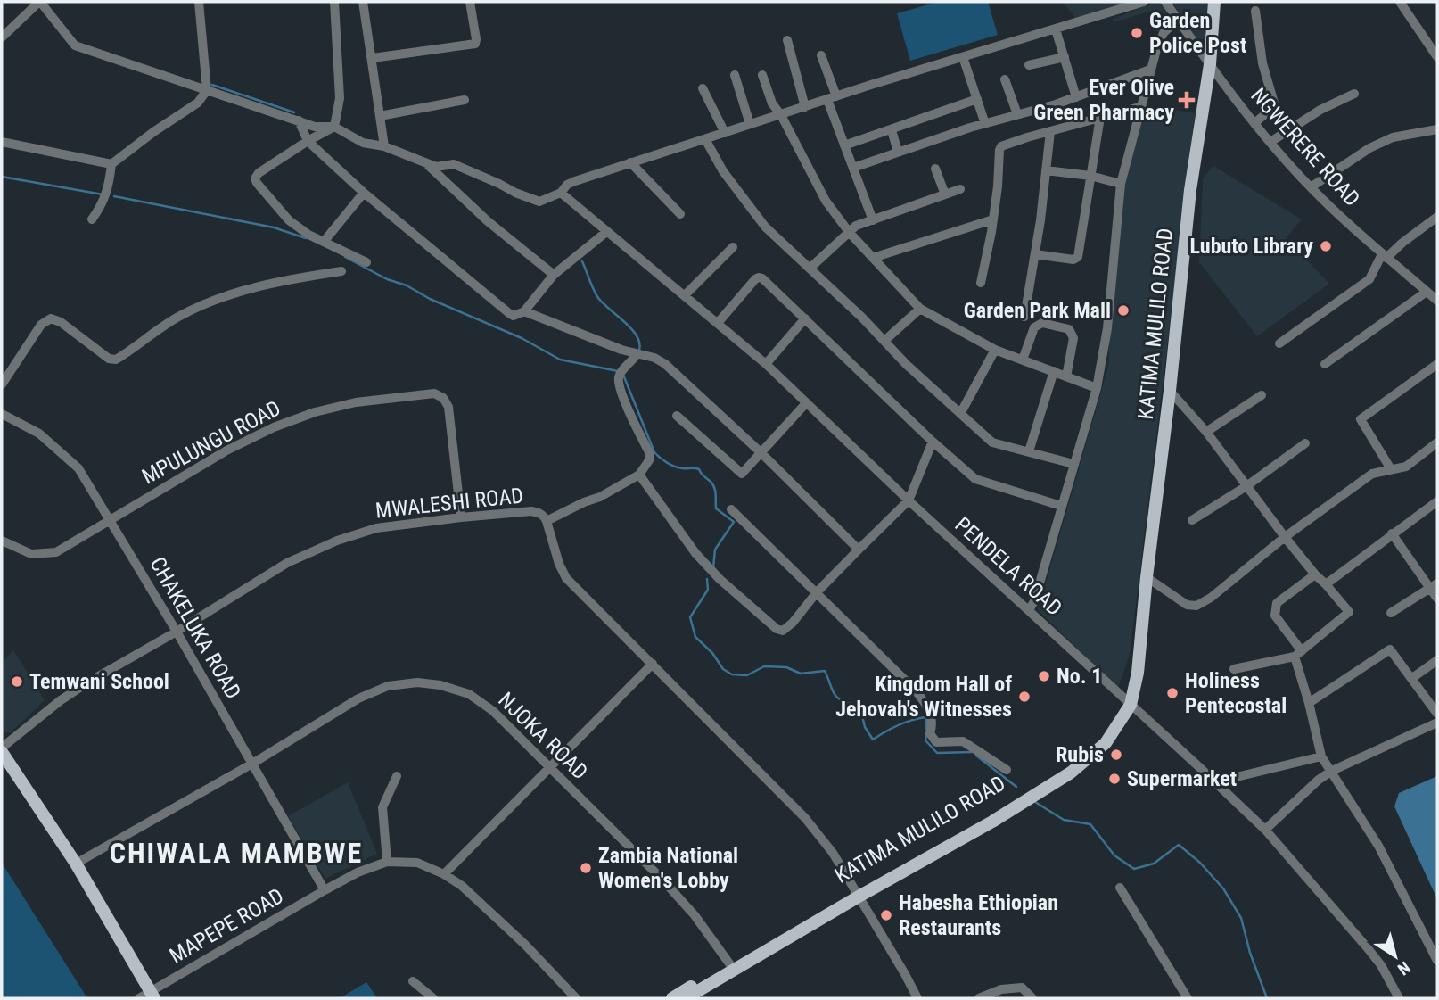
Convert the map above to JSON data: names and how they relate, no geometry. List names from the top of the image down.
{
  "streets": {
    "main road": ["KATIMA MULILO ROAD"],
    "street": [
      "NGWERERE ROAD",
      "MPULUNGU ROAD",
      "MWALESHI ROAD",
      "PENDELA ROAD",
      "CHAKELUKA ROAD",
      "NJOKA ROAD",
      "MAPEPE ROAD"
    ]
  },
  "crossings": [
    ["NGWERERE ROAD", "KATIMA MULILO ROAD"],
    ["KATIMA MULILO ROAD", "MWALESHI ROAD"],
    ["KATIMA MULILO ROAD", "PENDELA ROAD"],
    ["KATIMA MULILO ROAD", "NJOKA ROAD"],
    ["MPULUNGU ROAD", "MWALESHI ROAD"],
    ["MPULUNGU ROAD", "CHAKELUKA ROAD"],
    ["MWALESHI ROAD", "CHAKELUKA ROAD"],
    ["CHAKELUKA ROAD", "NJOKA ROAD"],
    ["CHAKELUKA ROAD", "MAPEPE ROAD"]
  ],
  "districts": ["CHIWALA MAMBWE"],
  "places": {
    "other": [
      "Garden Police Post",
      "Lubuto Library",
      "Garden Park Mall",
      "No. 1",
      "Temwani School",
      "Holiness Pentecostal",
      "Kingdom Hall of Jehovah's Witnesses",
      "Rubis",
      "Supermarket",
      "Zambia National Women's Lobby",
      "Habesha Ethiopian Restaurants"
    ],
    "health": ["Ever Olive Green Pharmacy"]
  },
  "north": "bottom right"
}
